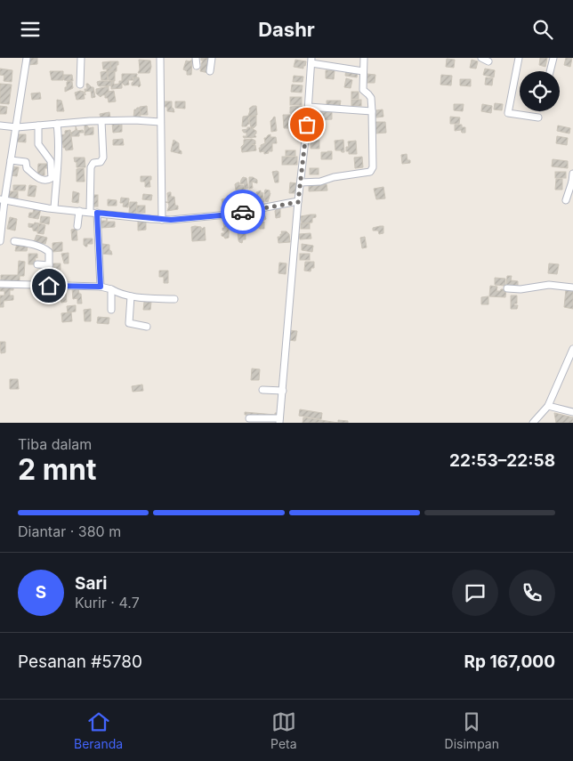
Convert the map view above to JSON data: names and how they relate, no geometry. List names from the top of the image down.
{
  "page": {
    "header": "Dashr",
    "heading": ["2 mnt", "Tiba dalam", "22:53–22:58"],
    "panel": [
      "Sari",
      "Kurir · 4.7",
      "Pesanan #5780",
      "Rp 167,000"
    ],
    "bar": "Diantar · 380 m",
    "round": "S",
    "tabs": ["Beranda", "Peta", "Disimpan"]
  }
}
